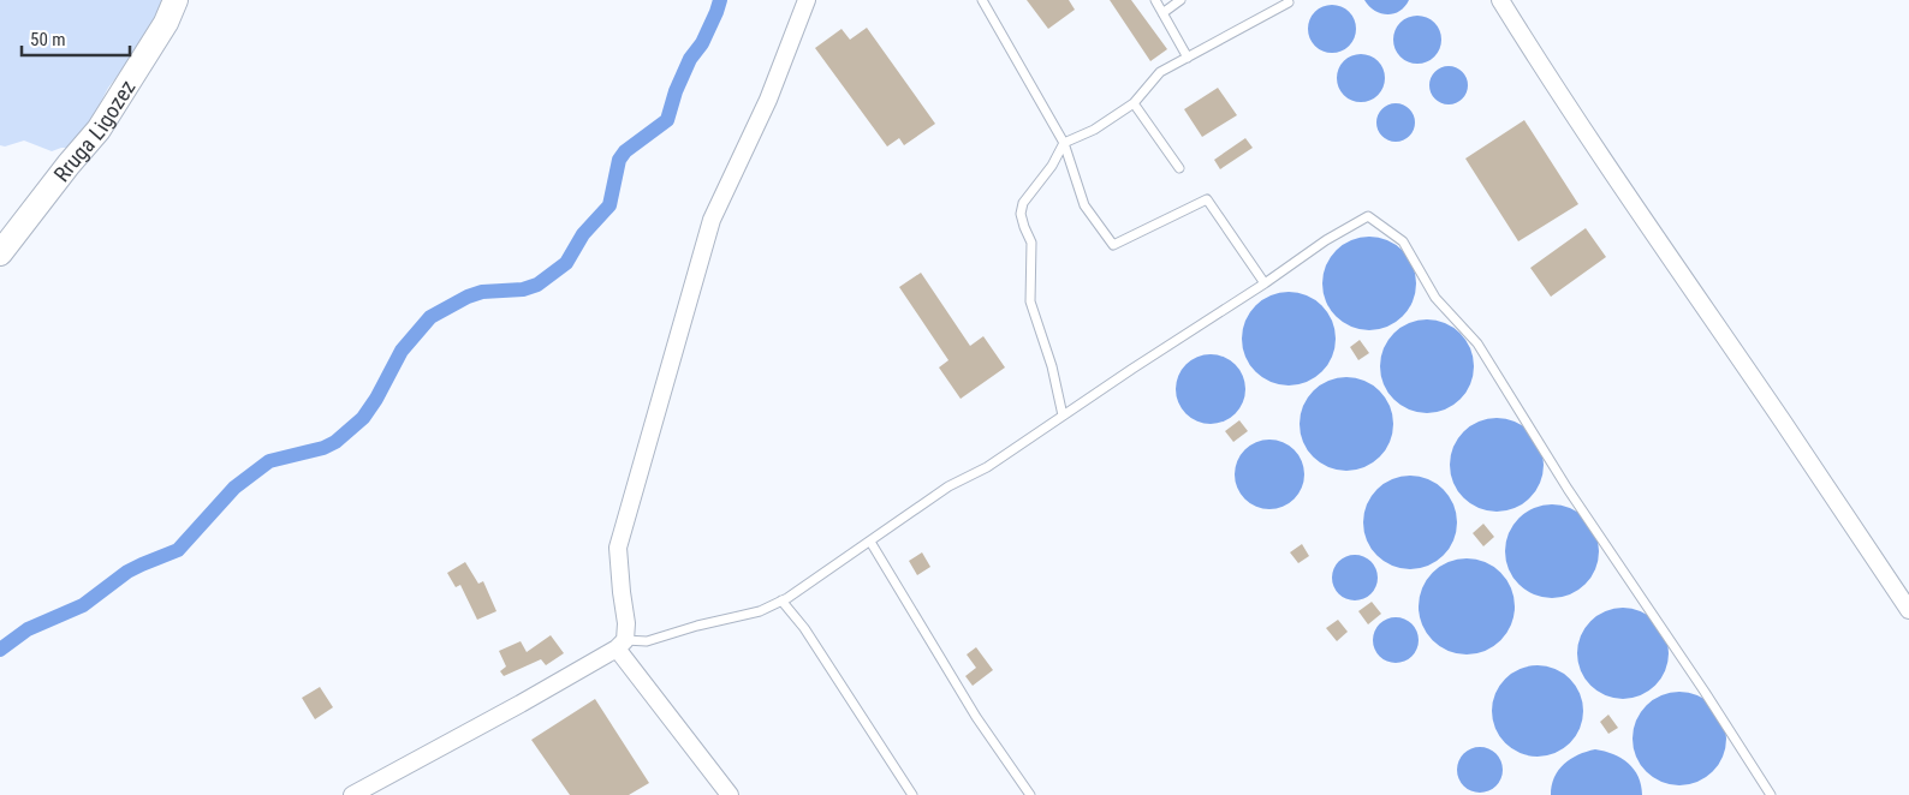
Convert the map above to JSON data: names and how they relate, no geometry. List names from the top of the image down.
{
  "streets": {
    "street": ["Rruga Ligozez"]
  },
  "scale_bar": "50 m"
}
